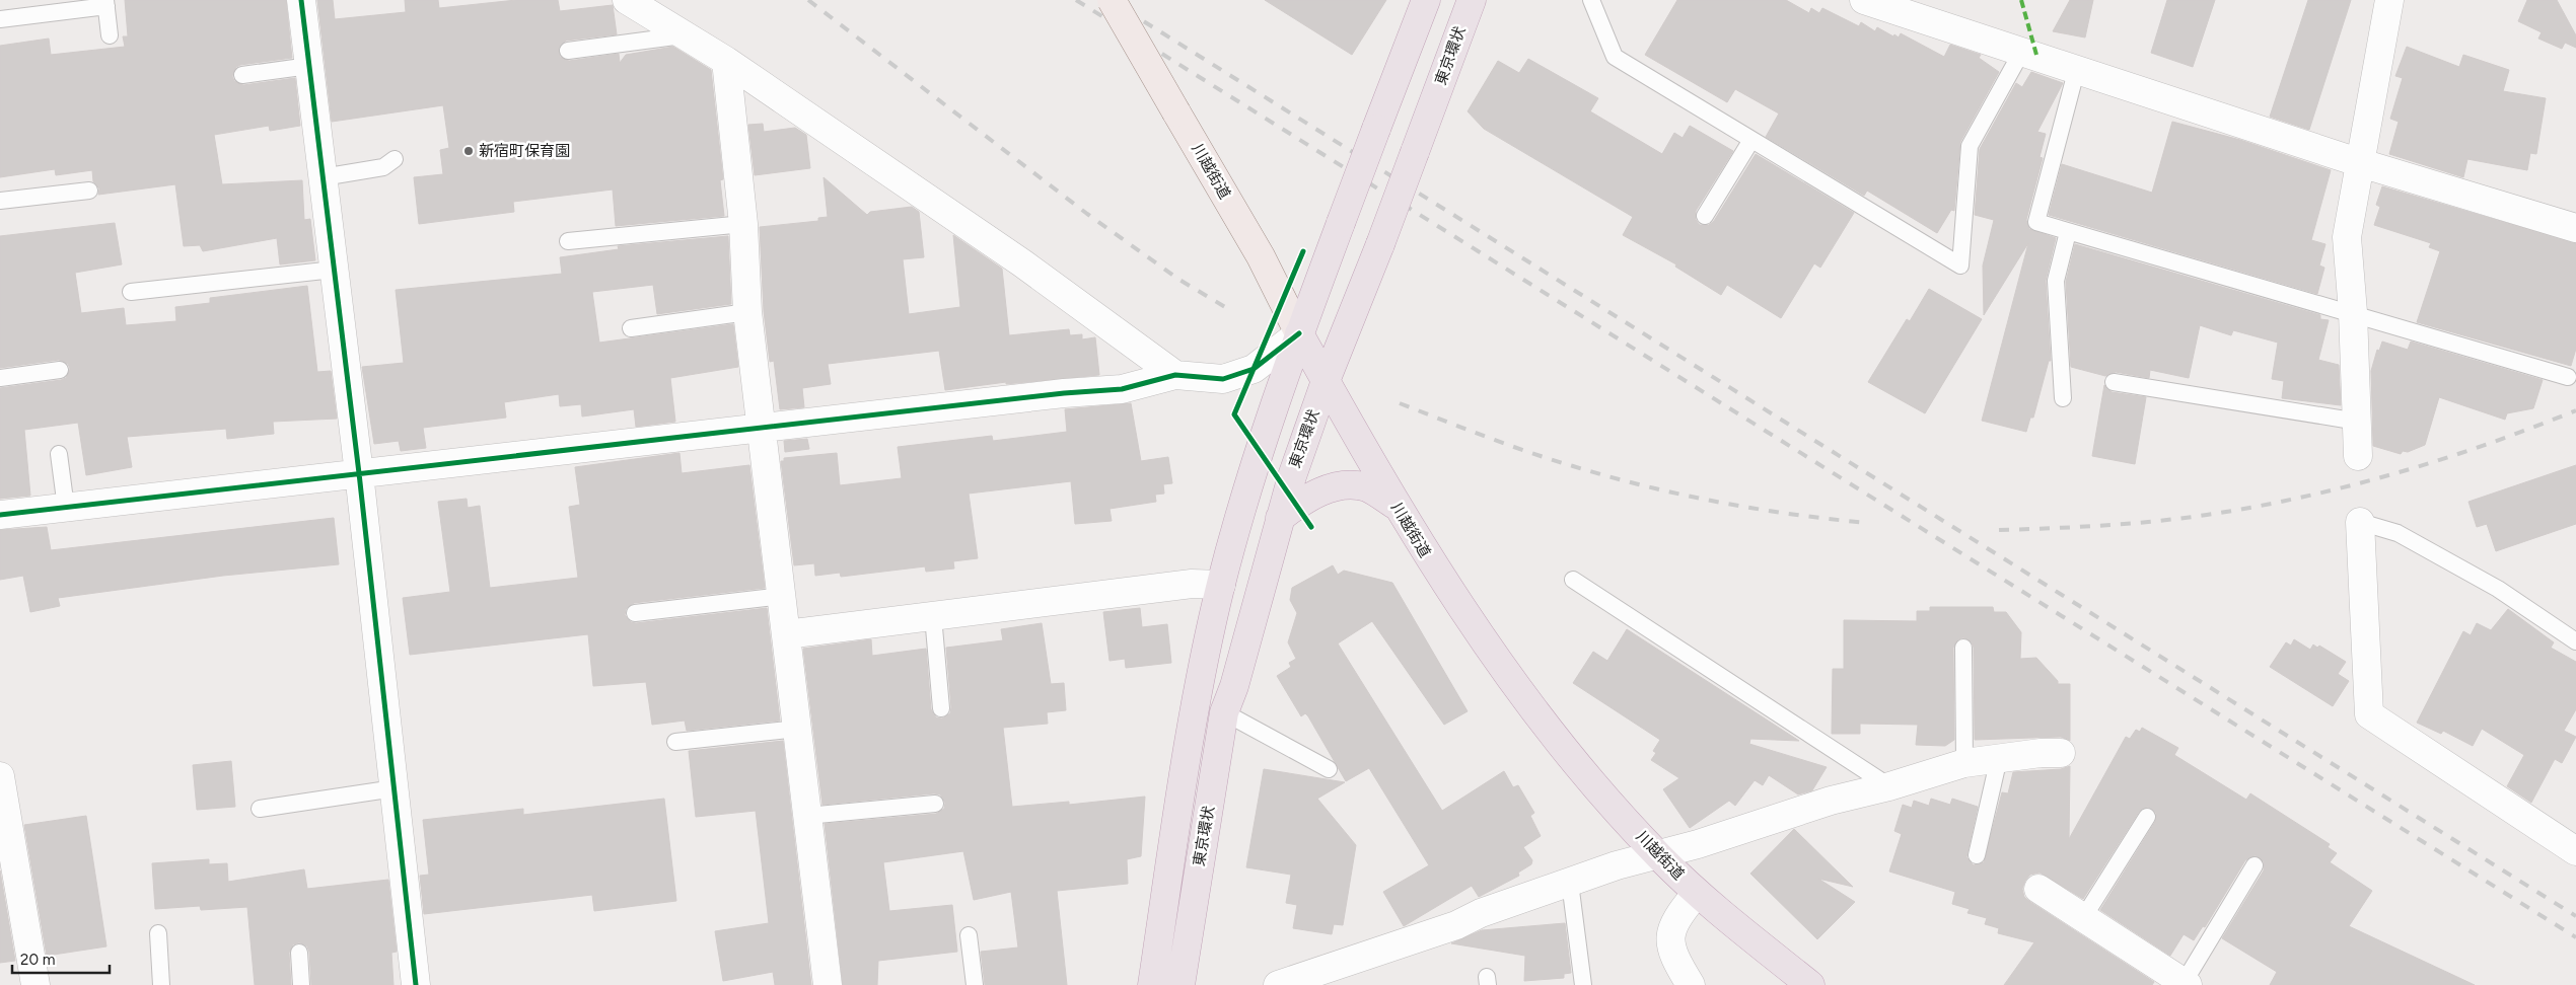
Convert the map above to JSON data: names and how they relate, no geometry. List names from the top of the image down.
{
  "streets": {
    "highway": ["東京環状", "川越街道"]
  },
  "crossings": [
    ["東京環状", "川越街道"]
  ],
  "places": ["新宿町保育園"],
  "scale_bar": "20 m"
}
